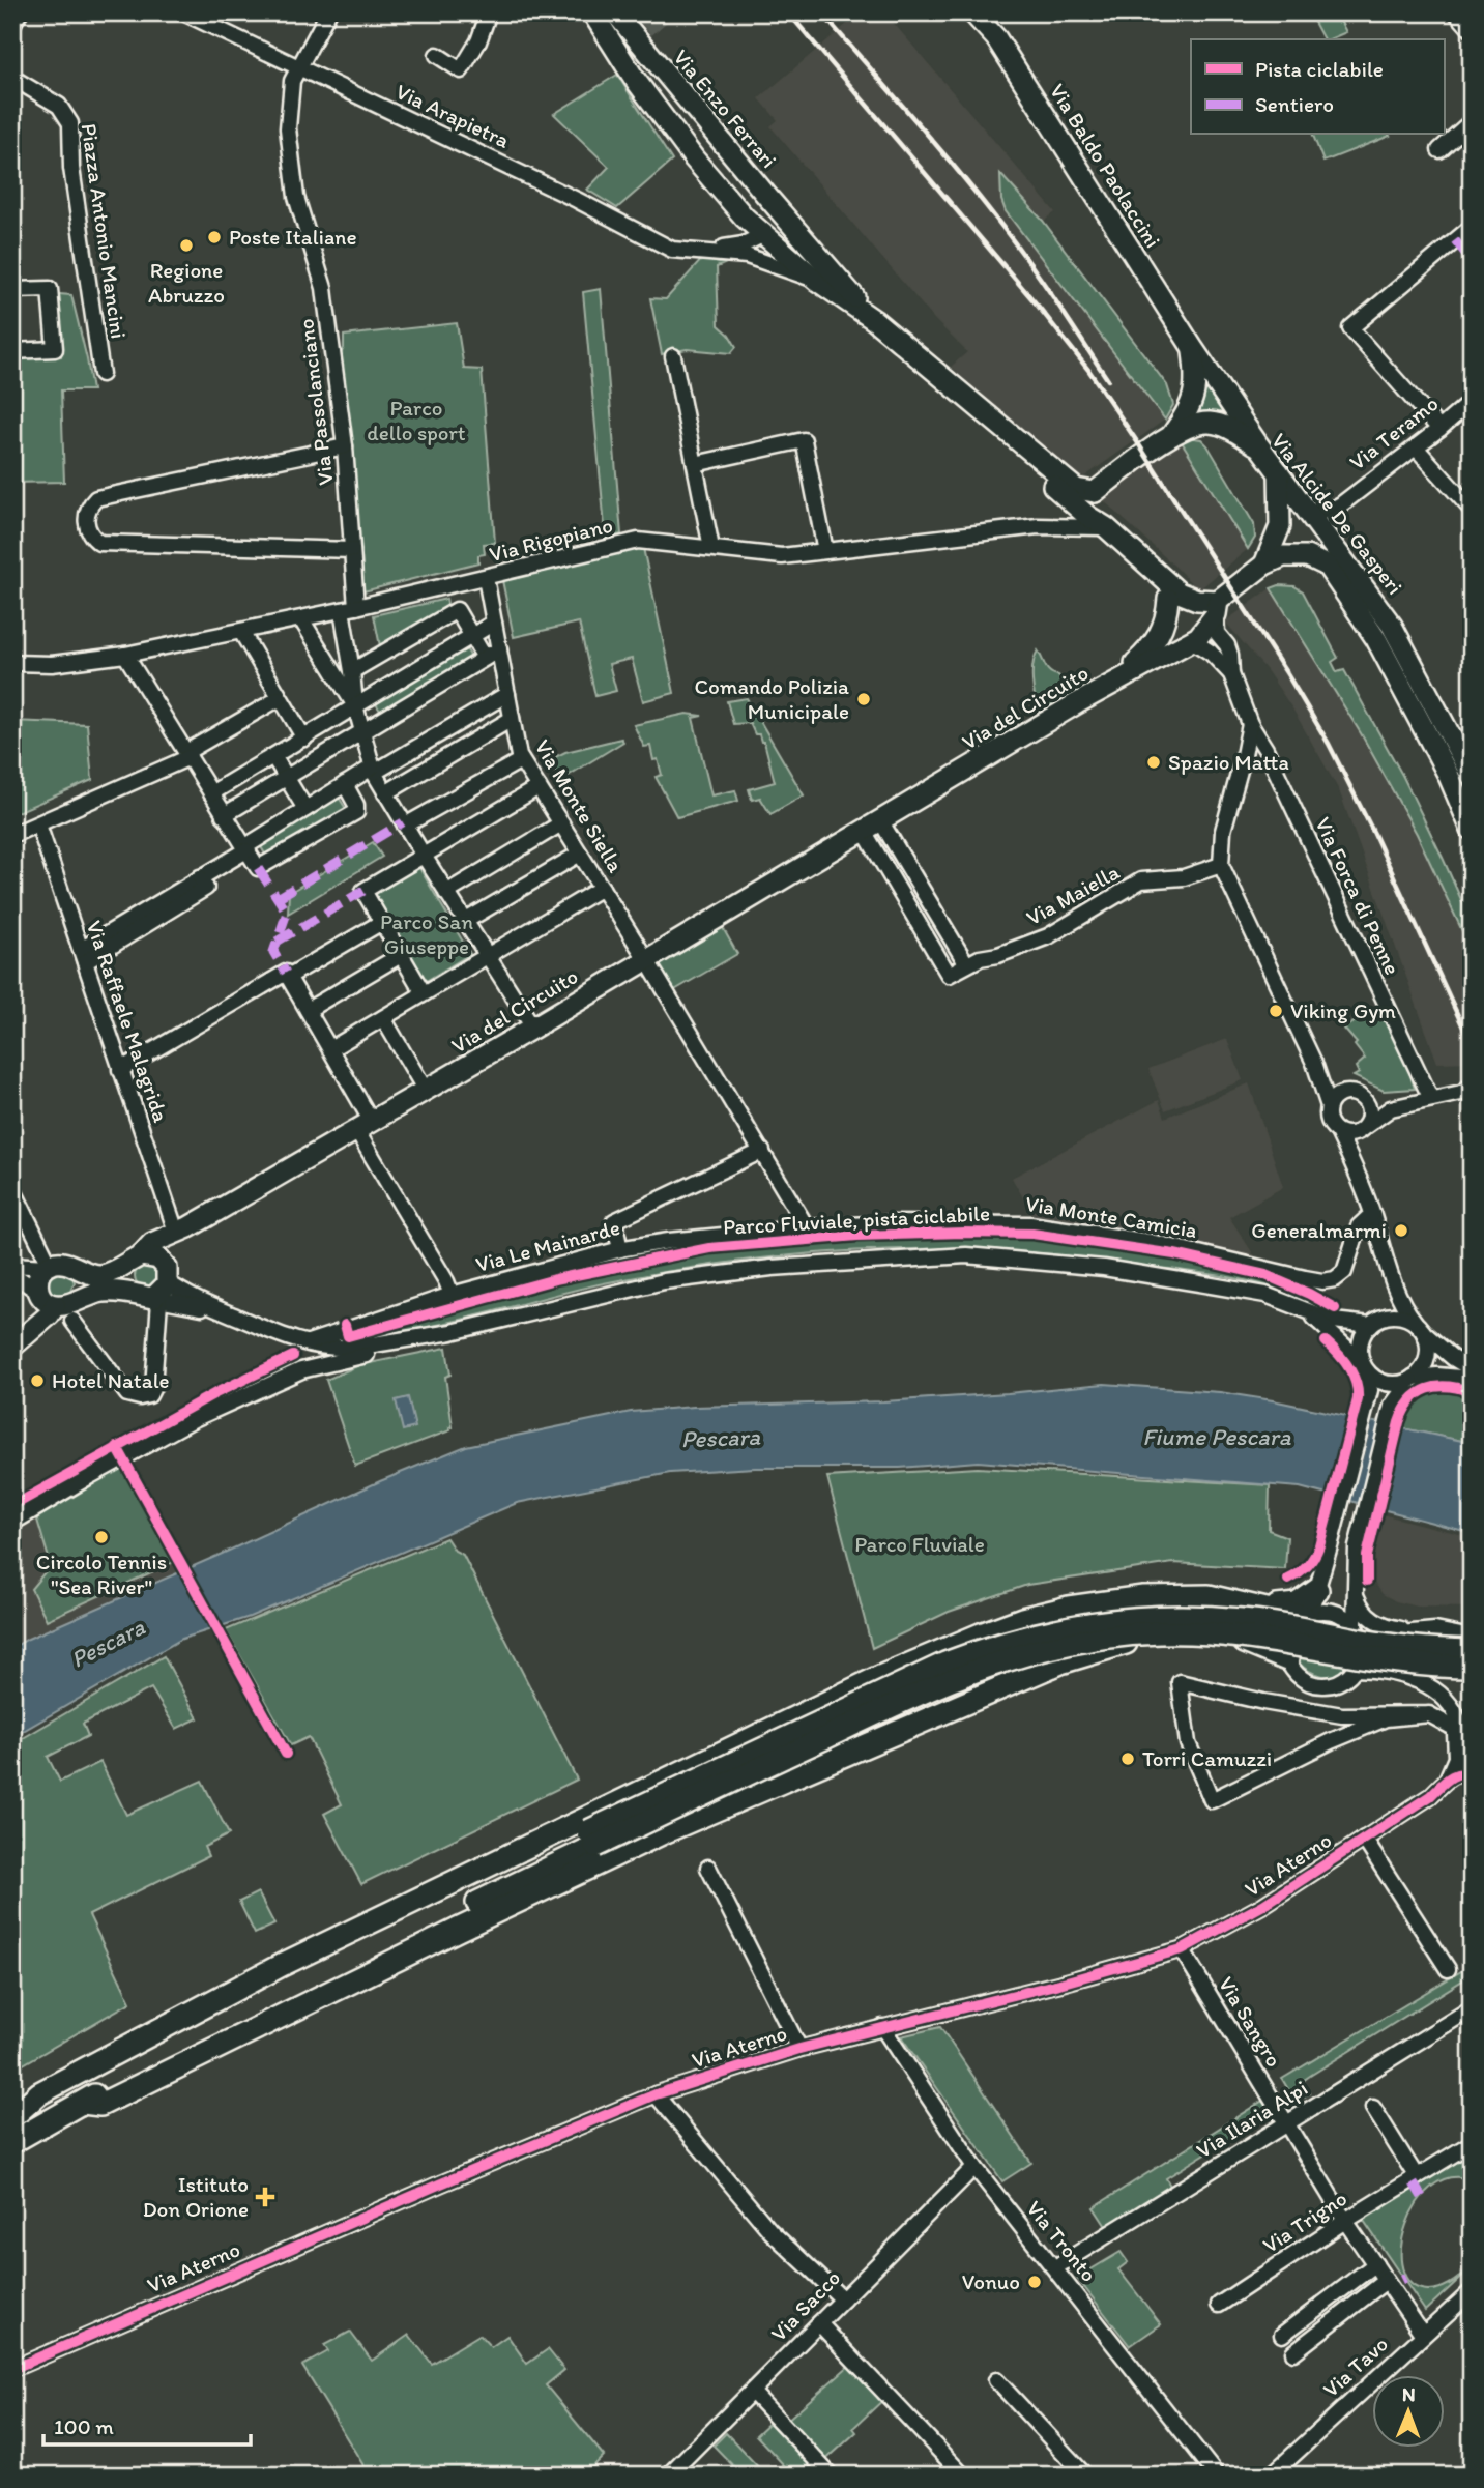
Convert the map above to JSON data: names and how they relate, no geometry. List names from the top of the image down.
{
  "streets": {
    "main road": [
      "Via Enzo Ferrari",
      "Via Baldo Paolaccini",
      "Via Alcide De Gasperi",
      "Via del Circuito"
    ],
    "street": [
      "Via Arapietra",
      "Piazza Antonio Mancini",
      "Via Passolanciano",
      "Via Teramo",
      "Via Rigopiano",
      "Via Monte Siella",
      "Via Maiella",
      "Via Forca di Penne",
      "Via Raffaele Malagrida",
      "Via Monte Camicia",
      "Via Le Mainarde",
      "Via Aterno",
      "Via Sangro",
      "Via Ilaria Alpi",
      "Via Trigno",
      "Via Tronto",
      "Via Sacco",
      "Via Tavo"
    ],
    "cycle path": ["Parco Fluviale, pista ciclabile"]
  },
  "crossings": [
    ["Via Enzo Ferrari", "Via Arapietra"],
    ["Via Enzo Ferrari", "Via Baldo Paolaccini"],
    ["Via Enzo Ferrari", "Via Alcide De Gasperi"],
    ["Via Enzo Ferrari", "Via Rigopiano"],
    ["Via Enzo Ferrari", "Via del Circuito"],
    ["Via Enzo Ferrari", "Via Forca di Penne"],
    ["Via Arapietra", "Via Passolanciano"],
    ["Via Baldo Paolaccini", "Via Alcide De Gasperi"],
    ["Via Baldo Paolaccini", "Via Rigopiano"],
    ["Via Baldo Paolaccini", "Via del Circuito"],
    ["Via Baldo Paolaccini", "Via Forca di Penne"],
    ["Via Passolanciano", "Via Rigopiano"],
    ["Via Passolanciano", "Via del Circuito"],
    ["Via Teramo", "Via Alcide De Gasperi"],
    ["Via Alcide De Gasperi", "Via Rigopiano"],
    ["Via Alcide De Gasperi", "Via del Circuito"],
    ["Via Alcide De Gasperi", "Via Forca di Penne"],
    ["Via Rigopiano", "Via del Circuito"],
    ["Via Rigopiano", "Via Monte Siella"],
    ["Via Rigopiano", "Via Forca di Penne"],
    ["Via del Circuito", "Via Monte Siella"],
    ["Via del Circuito", "Via Maiella"],
    ["Via del Circuito", "Via Forca di Penne"],
    ["Via del Circuito", "Via Raffaele Malagrida"],
    ["Via Monte Camicia", "Via Le Mainarde"],
    ["Via Aterno", "Via Sangro"],
    ["Via Aterno", "Via Tronto"],
    ["Via Sangro", "Via Ilaria Alpi"],
    ["Via Sangro", "Via Trigno"],
    ["Via Sangro", "Via Tavo"],
    ["Via Ilaria Alpi", "Via Tronto"],
    ["Via Tronto", "Via Sacco"]
  ],
  "water": ["Fiume Pescara", "Pescara"],
  "parks": ["Parco dello sport", "Parco San Giuseppe", "Parco Fluviale"],
  "places": {
    "other": [
      "Poste Italiane",
      "Regione Abruzzo",
      "Comando Polizia Municipale",
      "Spazio Matta",
      "Viking Gym",
      "Generalmarmi",
      "Hotel Natale",
      "Circolo Tennis \"Sea River\"",
      "Torri Camuzzi",
      "Vonuo"
    ],
    "health": ["Istituto Don Orione"]
  },
  "legend": ["Pista ciclabile", "Sentiero"],
  "scale_bar": "100 m",
  "north": "top"
}
